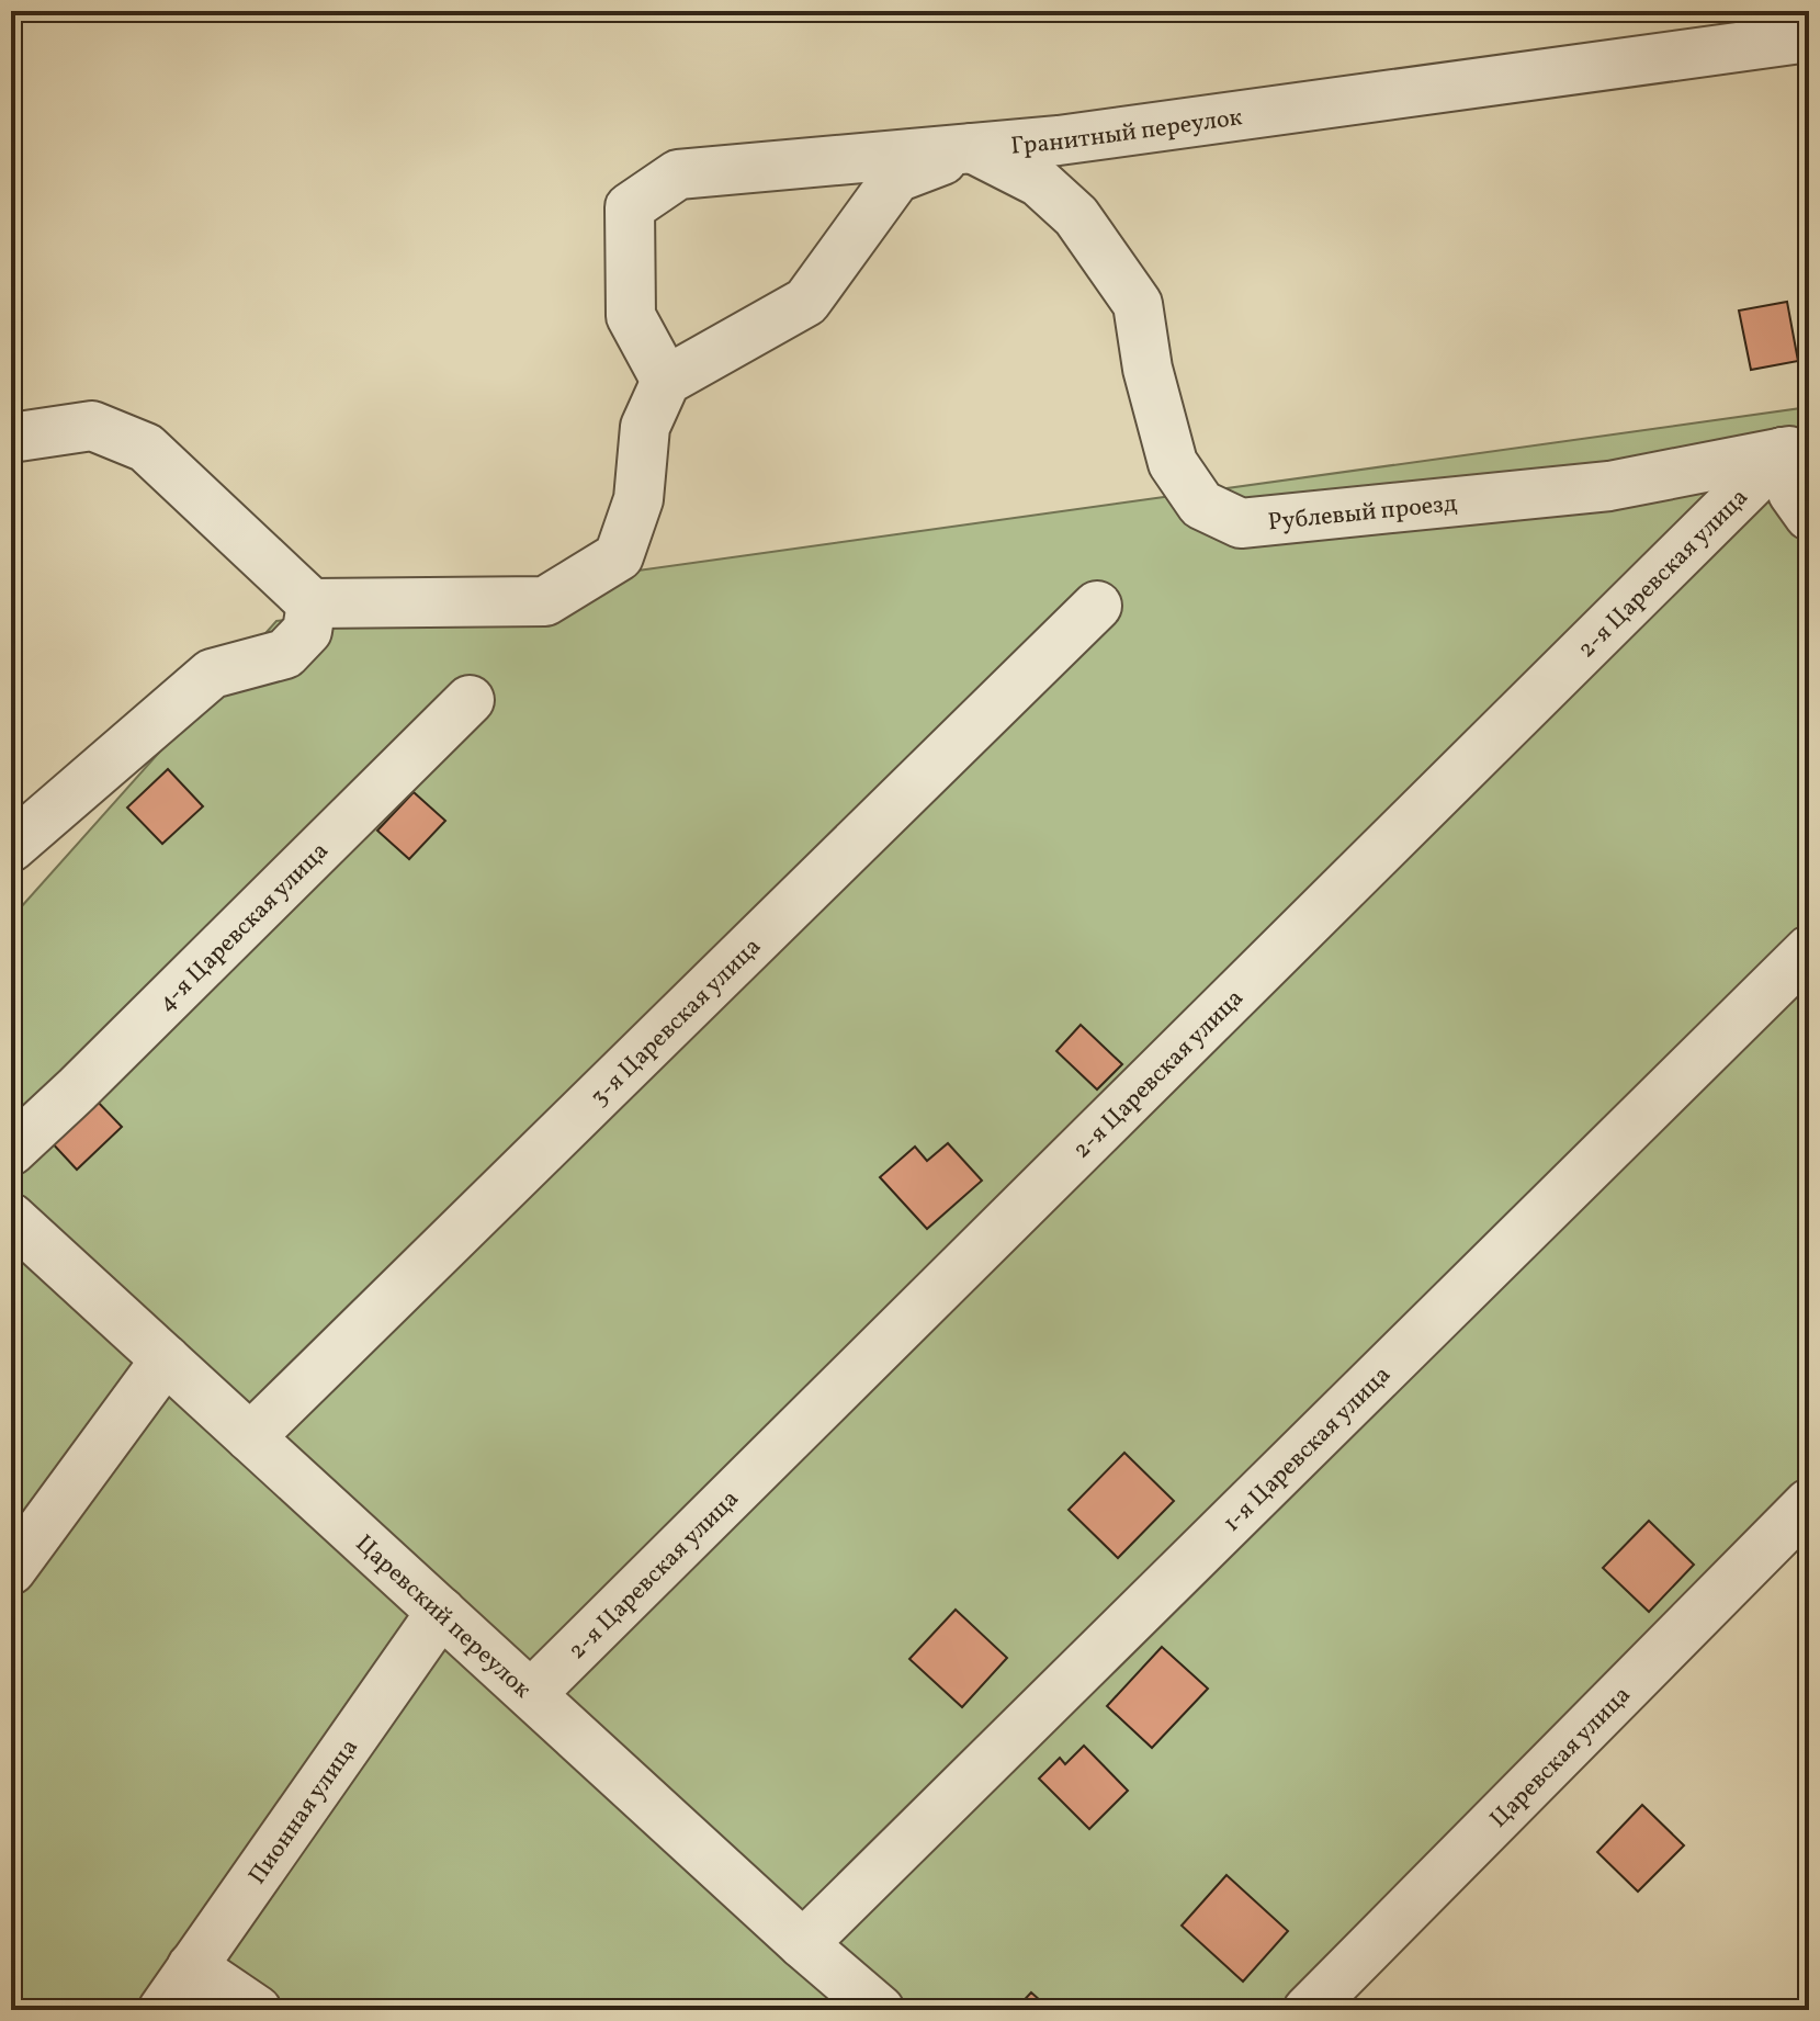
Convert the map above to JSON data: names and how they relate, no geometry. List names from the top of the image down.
{
  "streets": {
    "street": [
      "Гранитный переулок",
      "Рублевый проезд",
      "2-я Царевская улица",
      "4-я Царевская улица",
      "3-я Царевская улица",
      "1-я Царевская улица",
      "Царевский переулок",
      "Царевская улица",
      "Пионная улица"
    ]
  },
  "crossings": [
    ["Гранитный переулок", "Рублевый проезд"],
    ["Рублевый проезд", "2-я Царевская улица"],
    ["2-я Царевская улица", "Царевский переулок"],
    ["3-я Царевская улица", "Царевский переулок"],
    ["1-я Царевская улица", "Царевский переулок"],
    ["Царевский переулок", "Пионная улица"]
  ]
}
